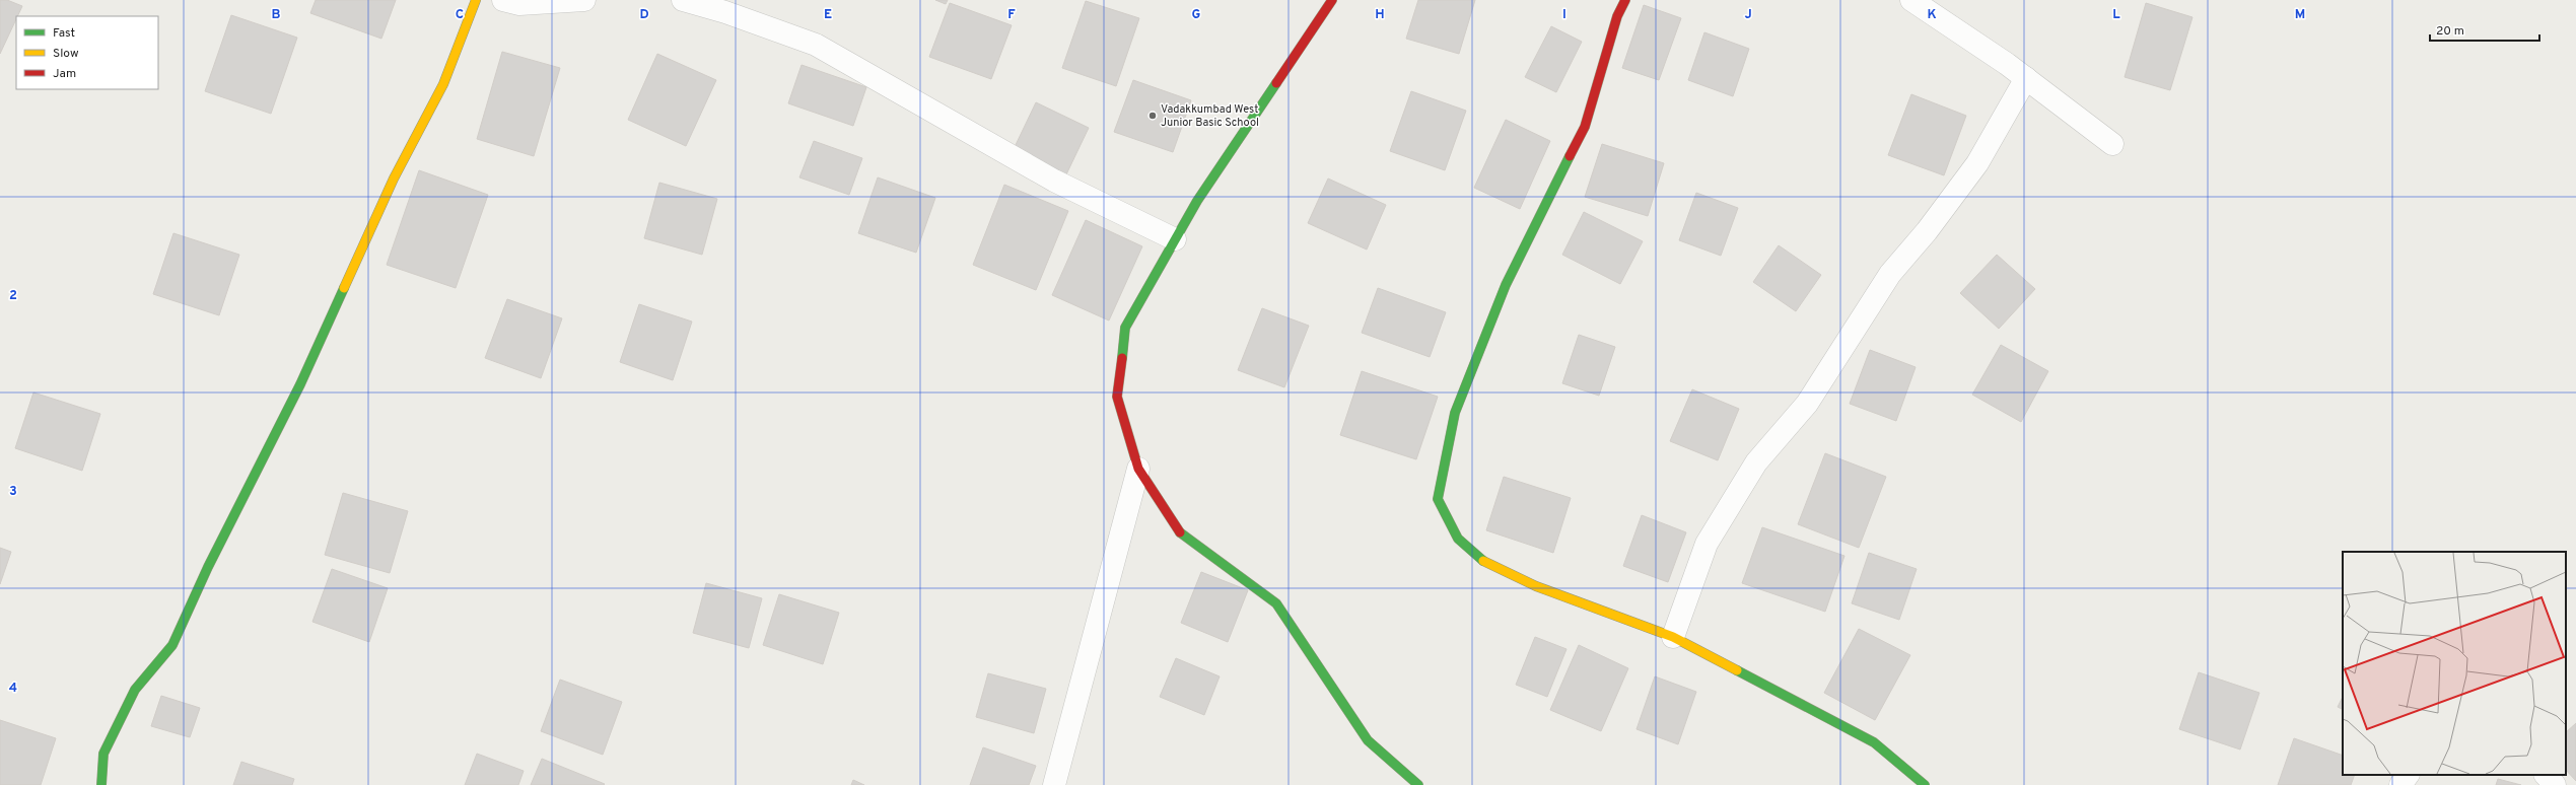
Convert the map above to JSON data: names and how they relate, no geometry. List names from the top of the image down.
{
  "places": ["Vadakkumbad West Junior Basic School"],
  "legend": ["Fast", "Slow", "Jam"],
  "scale_bar": "20 m",
  "grid": {
    "columns": [
      "B",
      "C",
      "D",
      "E",
      "F",
      "G",
      "H",
      "I",
      "J",
      "K",
      "L",
      "M"
    ],
    "rows": ["2", "3", "4"]
  }
}
